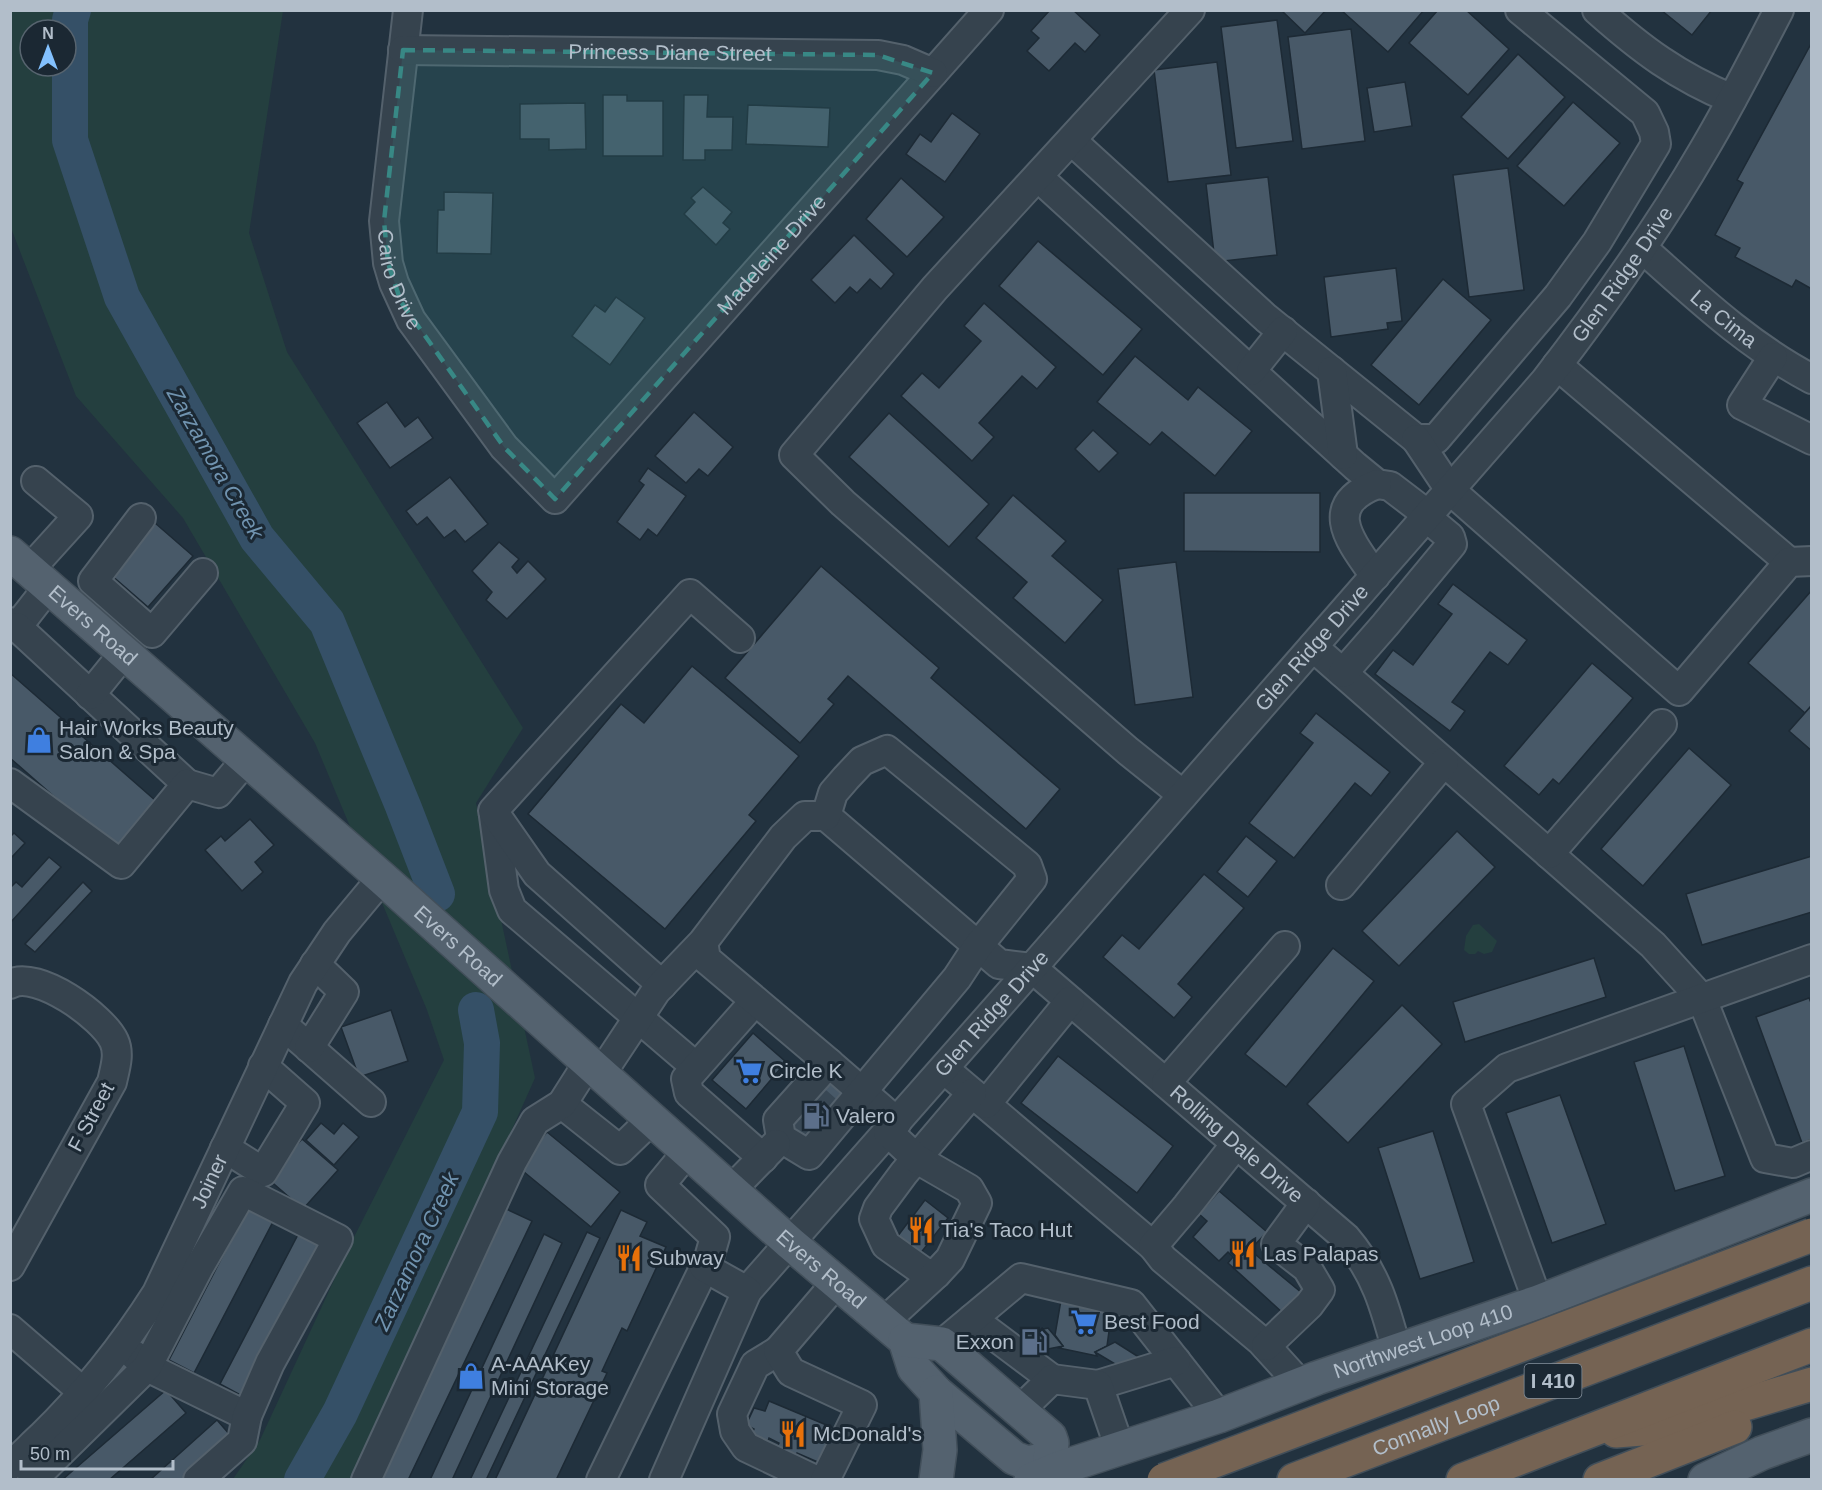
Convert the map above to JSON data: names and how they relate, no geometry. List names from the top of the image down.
{
  "streets": {
    "highway": ["I 410", "Connally Loop"],
    "main road": ["Evers Road", "Northwest Loop 410"],
    "street": [
      "Princess Diane Street",
      "Madeleine Drive",
      "Glen Ridge Drive",
      "Cairo Drive",
      "La Cima",
      "F Street",
      "Rolling Dale Drive",
      "Joiner"
    ]
  },
  "crossings": [
    ["Princess Diane Street", "Madeleine Drive"],
    ["Princess Diane Street", "Cairo Drive"],
    ["Madeleine Drive", "Cairo Drive"],
    ["Glen Ridge Drive", "La Cima"],
    ["Glen Ridge Drive", "Evers Road"],
    ["Glen Ridge Drive", "Rolling Dale Drive"],
    ["Evers Road", "Joiner"],
    ["Rolling Dale Drive", "Northwest Loop 410"]
  ],
  "water": ["Zarzamora Creek"],
  "places": {
    "shop": ["Hair Works Beauty Salon & Spa", "A-AAAKey Mini Storage"],
    "supermarket": ["Circle K", "Best Food"],
    "fuel station": ["Valero", "Exxon"],
    "restaurant": [
      "Tia's Taco Hut",
      "Las Palapas",
      "Subway",
      "McDonald's"
    ]
  },
  "scale_bar": "50 m",
  "north": "top"
}
